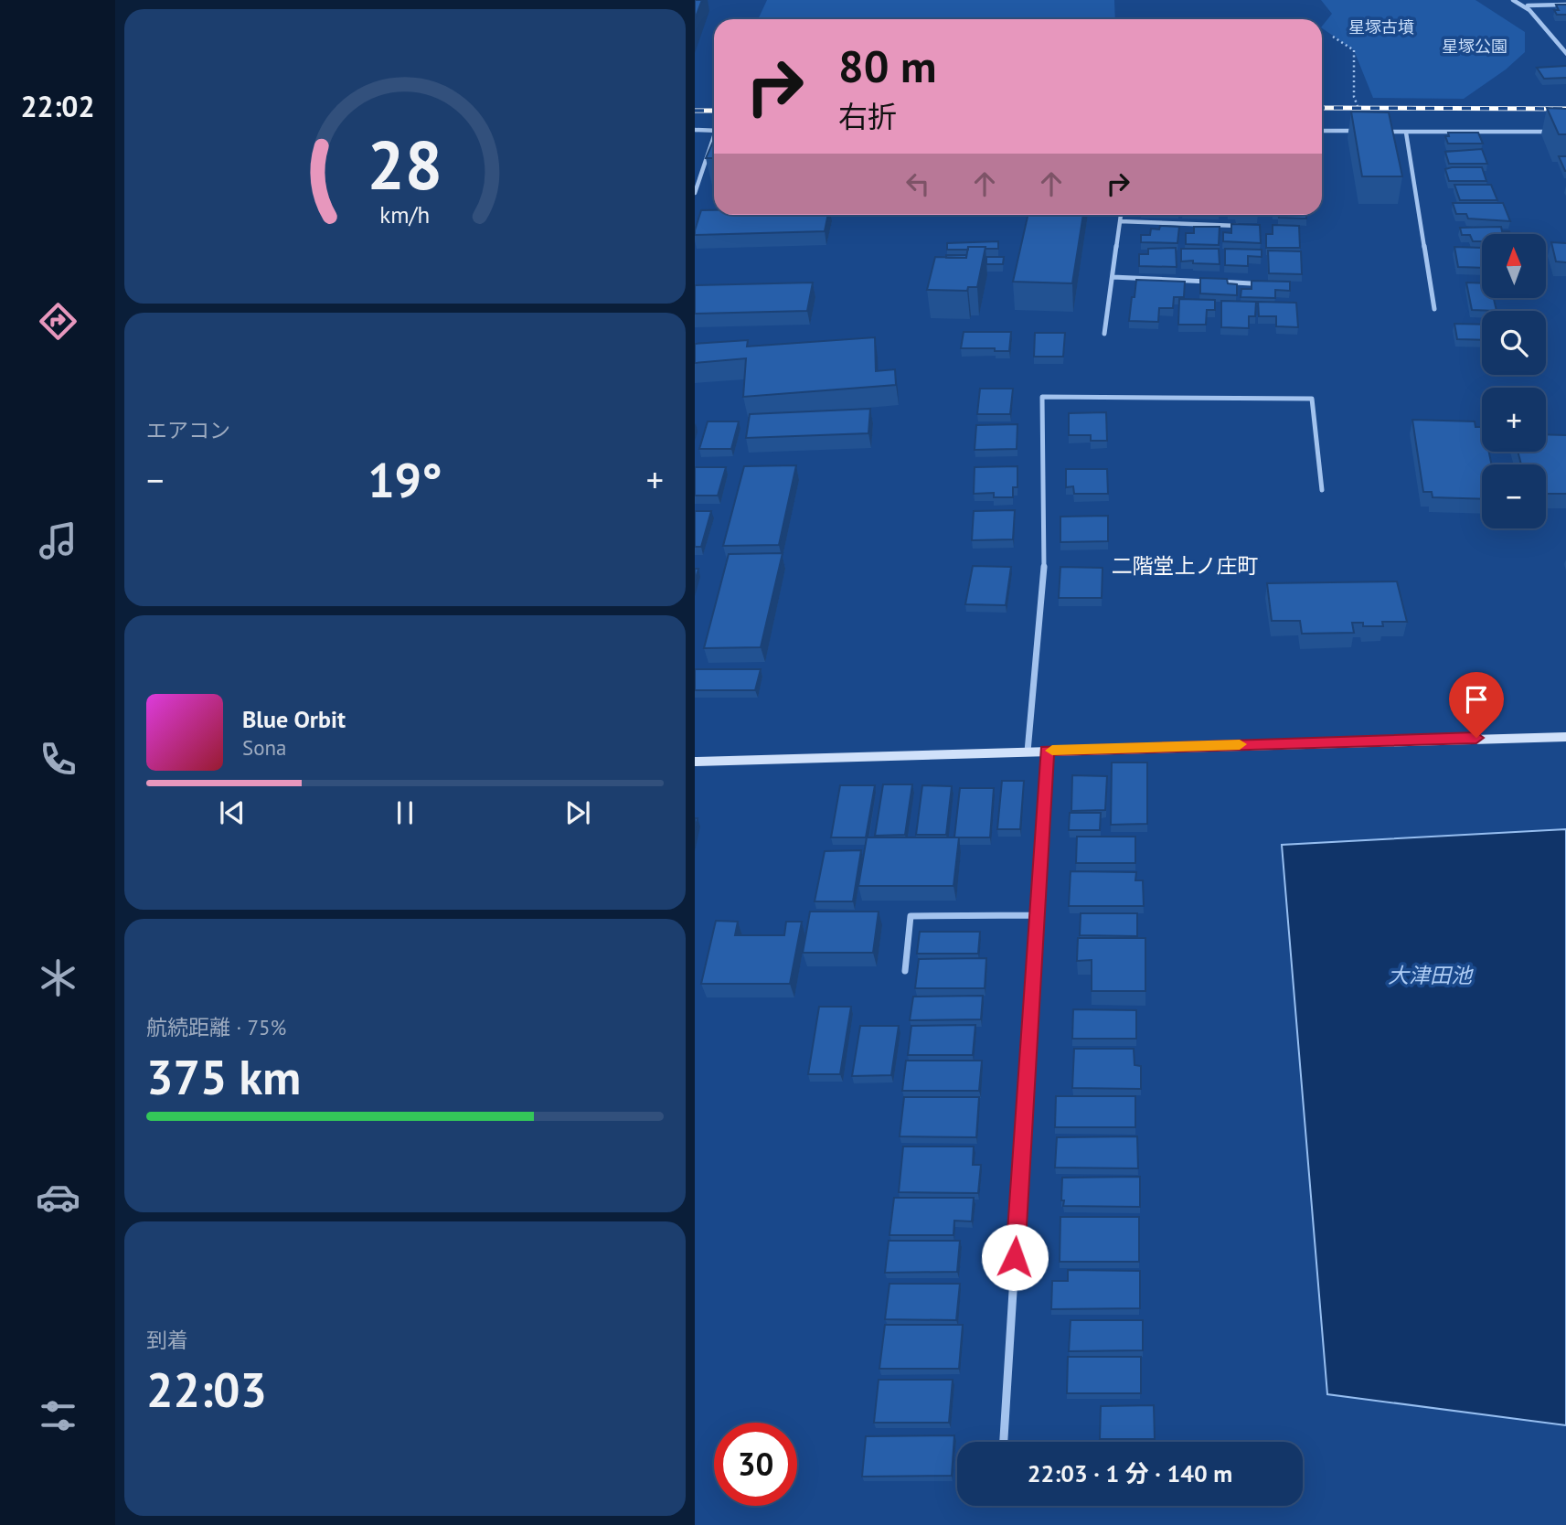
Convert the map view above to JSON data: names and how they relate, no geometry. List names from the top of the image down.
{
  "districts": ["二階堂上ノ庄町"],
  "water": ["大津田池"],
  "parks": ["星塚古墳", "星塚公園"],
  "north": "top",
  "page": {
    "tabs": "22:02",
    "turn": ["80 m", "右折"],
    "map_buttons": ["+", "−"],
    "tile": [
      "エアコン",
      ["航続距離 · 75%", "375 km"],
      ["到着", "22:03"]
    ],
    "heat": ["−", "19°", "+"],
    "song": ["Blue Orbit", "Sona"],
    "limit": "30",
    "trip": "22:03 · 1 分 · 140 m",
    "gauge": ["28", "km/h"]
  }
}
